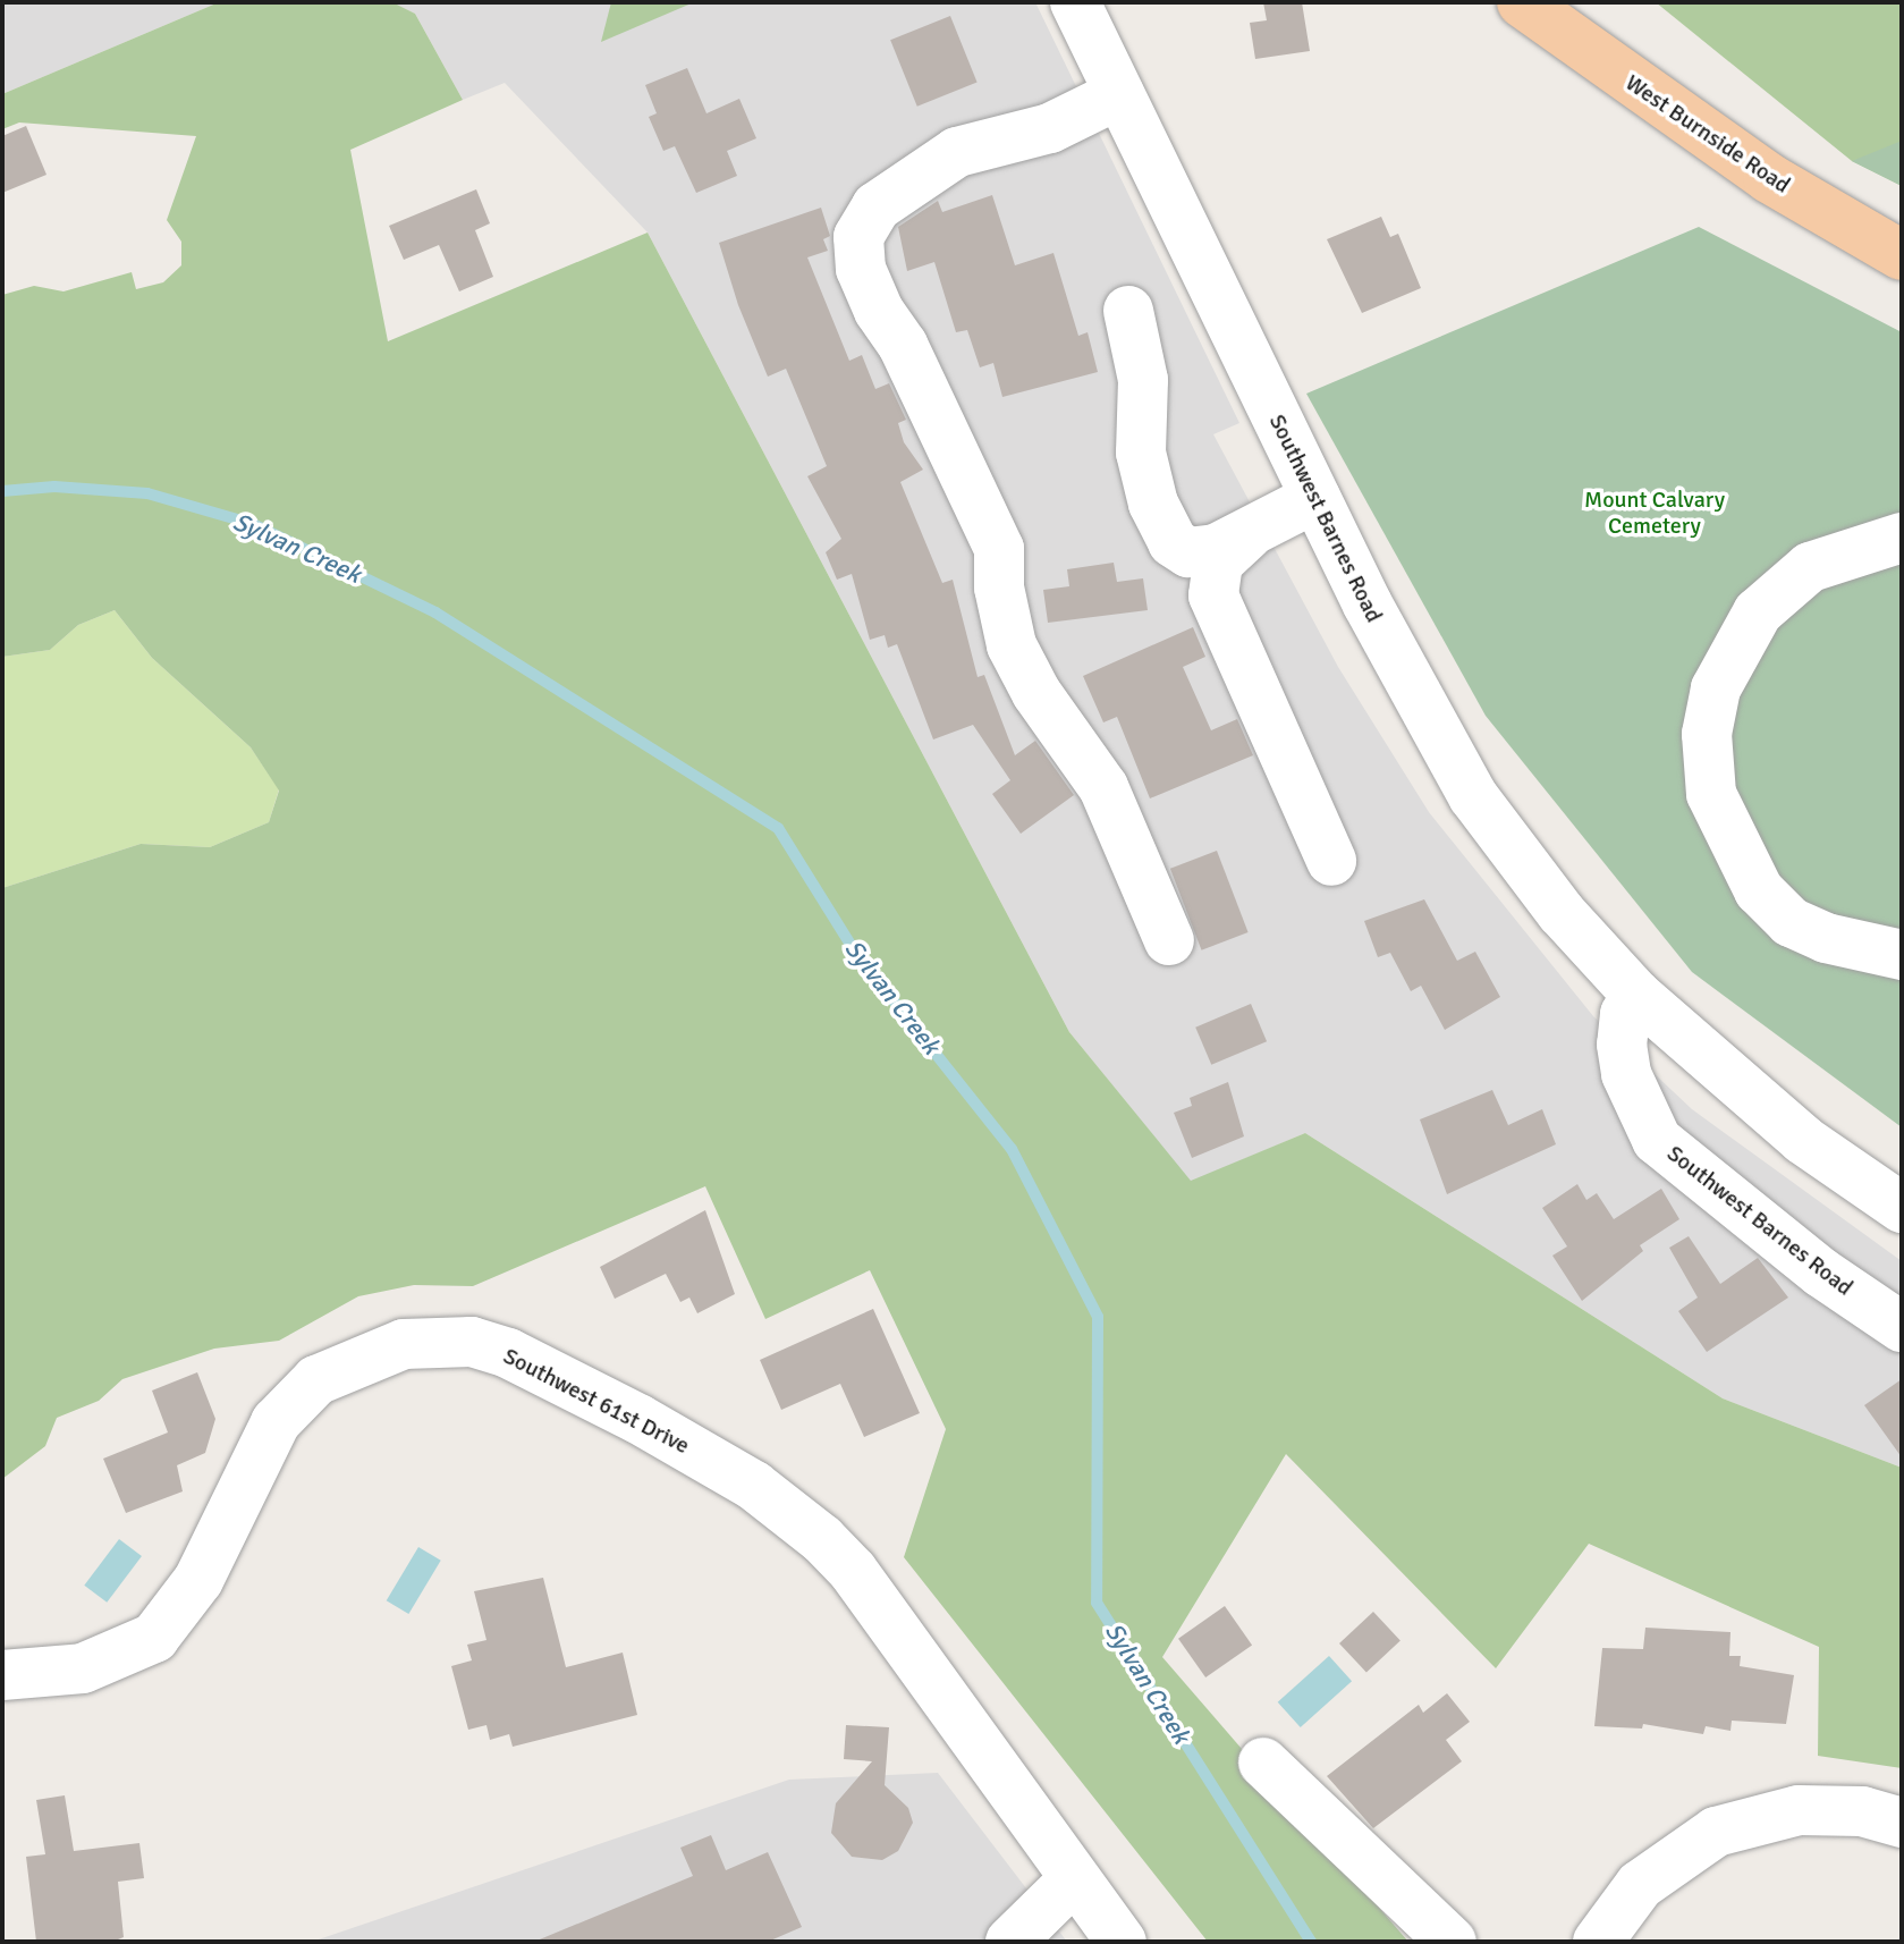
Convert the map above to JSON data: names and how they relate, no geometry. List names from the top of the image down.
{
  "streets": {
    "main road": ["West Burnside Road"],
    "street": ["Southwest Barnes Road", "Southwest 61st Drive"]
  },
  "water": ["Sylvan Creek"],
  "parks": ["Mount Calvary Cemetery"]
}
